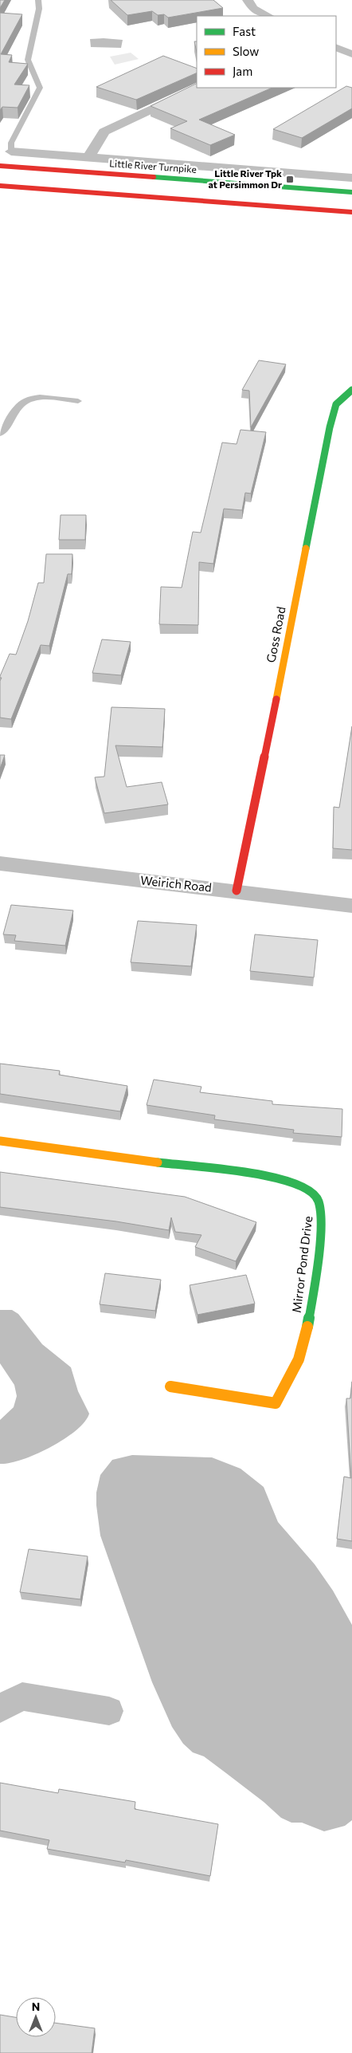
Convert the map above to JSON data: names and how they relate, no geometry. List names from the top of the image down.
{
  "streets": {
    "street": [
      "Little River Turnpike",
      "Goss Road",
      "Weirich Road",
      "Mirror Pond Drive"
    ]
  },
  "crossings": [
    ["Goss Road", "Weirich Road"]
  ],
  "places": {
    "transit": ["Little River Tpk at Persimmon Dr"]
  },
  "legend": ["Fast", "Slow", "Jam"],
  "north": "top"
}
